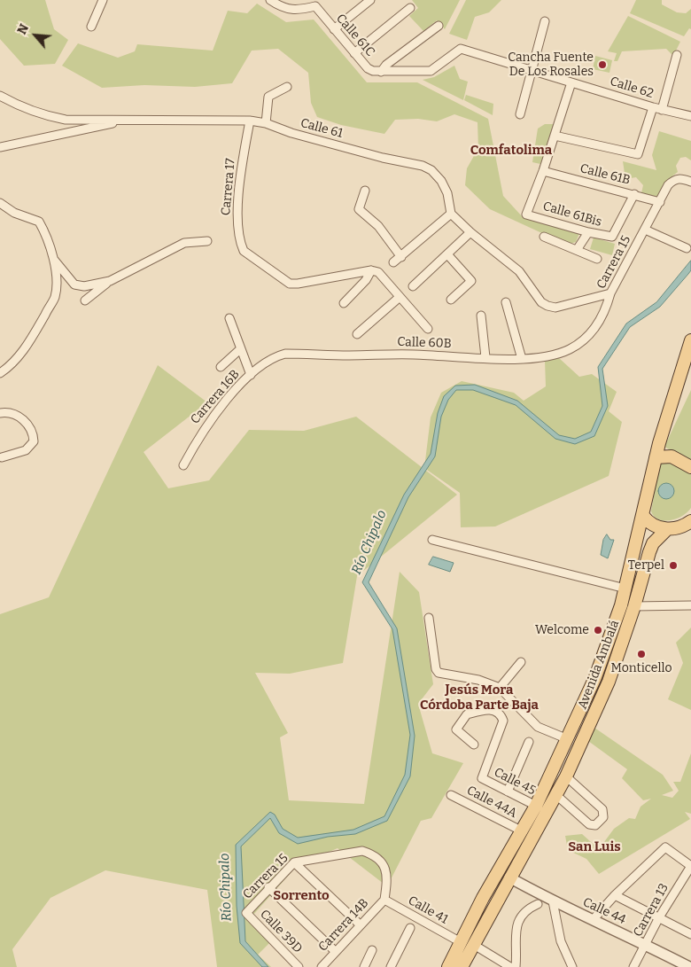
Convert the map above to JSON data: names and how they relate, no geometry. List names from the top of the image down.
{
  "streets": {
    "main road": ["Avenida Ambalá"],
    "street": [
      "Calle 61C",
      "Calle 62",
      "Calle 61",
      "Calle 61B",
      "Carrera 17",
      "Calle 61Bis",
      "Carrera 15",
      "Calle 60B",
      "Carrera 16B",
      "Calle 45",
      "Calle 44A",
      "Calle 41",
      "Carrera 13",
      "Calle 44",
      "Carrera 14B",
      "Calle 39D"
    ]
  },
  "crossings": [
    ["Calle 61C", "Calle 62"],
    ["Calle 61", "Carrera 17"],
    ["Calle 61B", "Calle 61Bis"],
    ["Calle 61B", "Carrera 15"],
    ["Carrera 15", "Calle 60B"],
    ["Carrera 15", "Calle 41"],
    ["Carrera 15", "Carrera 14B"],
    ["Carrera 15", "Calle 39D"],
    ["Calle 60B", "Carrera 16B"],
    ["Avenida Ambalá", "Calle 45"],
    ["Avenida Ambalá", "Calle 44A"],
    ["Avenida Ambalá", "Calle 41"],
    ["Avenida Ambalá", "Calle 44"],
    ["Calle 41", "Carrera 14B"],
    ["Carrera 13", "Calle 44"]
  ],
  "districts": [
    "Comfatolima",
    "Jesús Mora Córdoba Parte Baja",
    "San Luis",
    "Sorrento"
  ],
  "water": ["Río Chipalo"],
  "places": [
    "Cancha Fuente De Los Rosales",
    "Terpel",
    "Welcome",
    "Monticello"
  ],
  "north": "top left"
}
